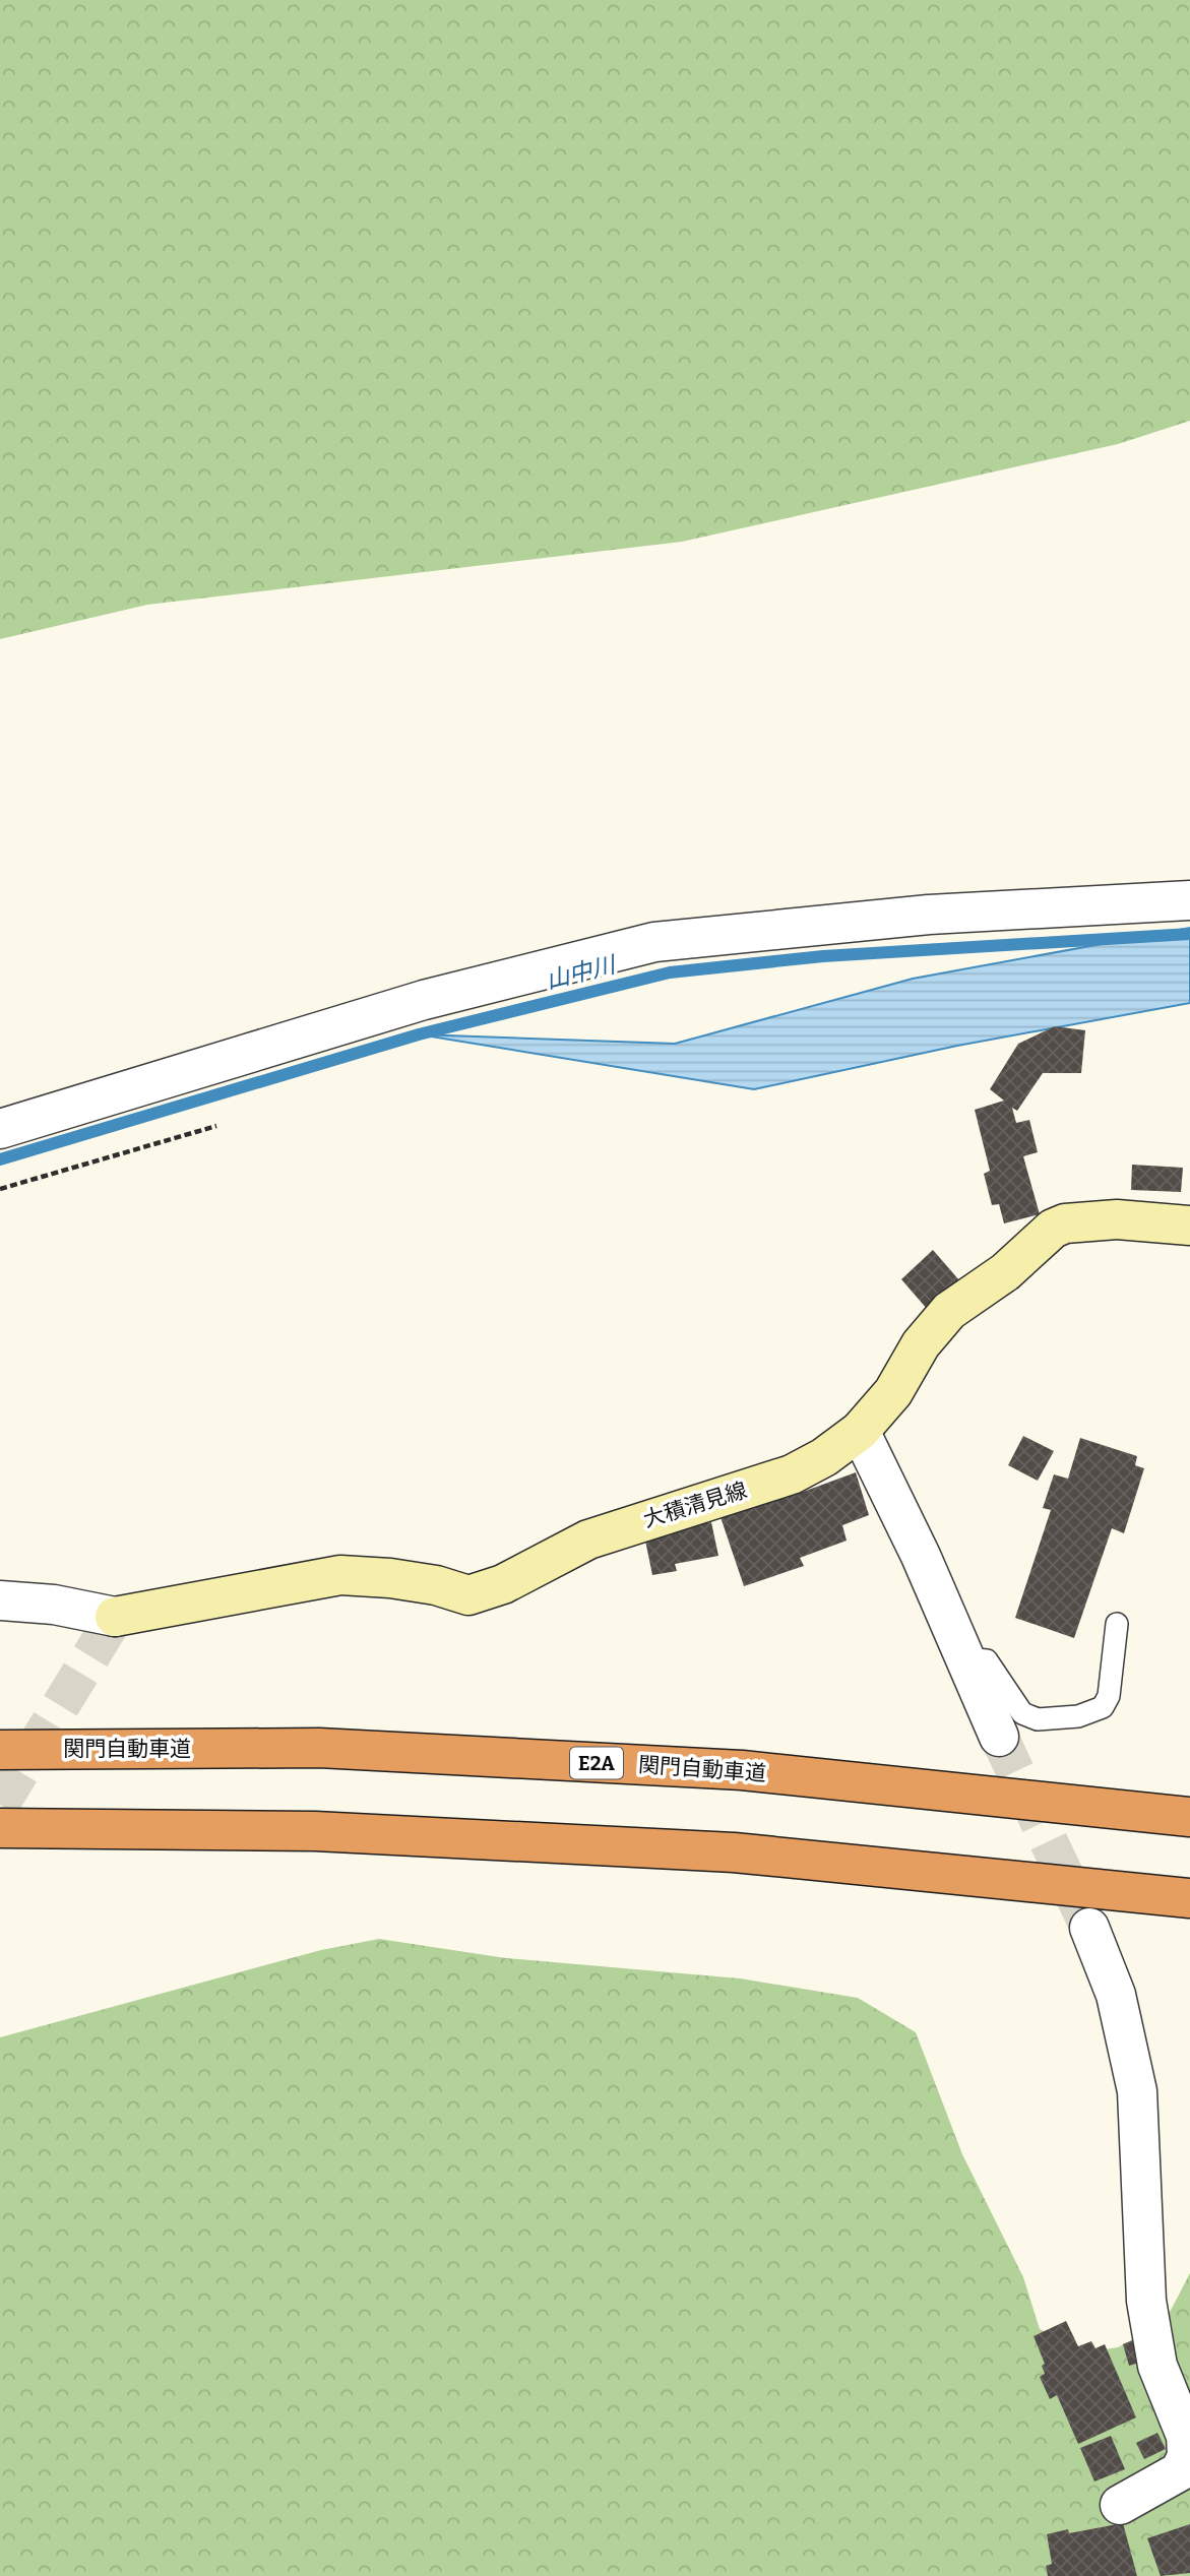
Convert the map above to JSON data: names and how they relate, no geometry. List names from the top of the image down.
{
  "streets": {
    "highway": ["関門自動車道", "E2A"],
    "main road": ["大積清見線"]
  },
  "water": ["山中川"]
}
